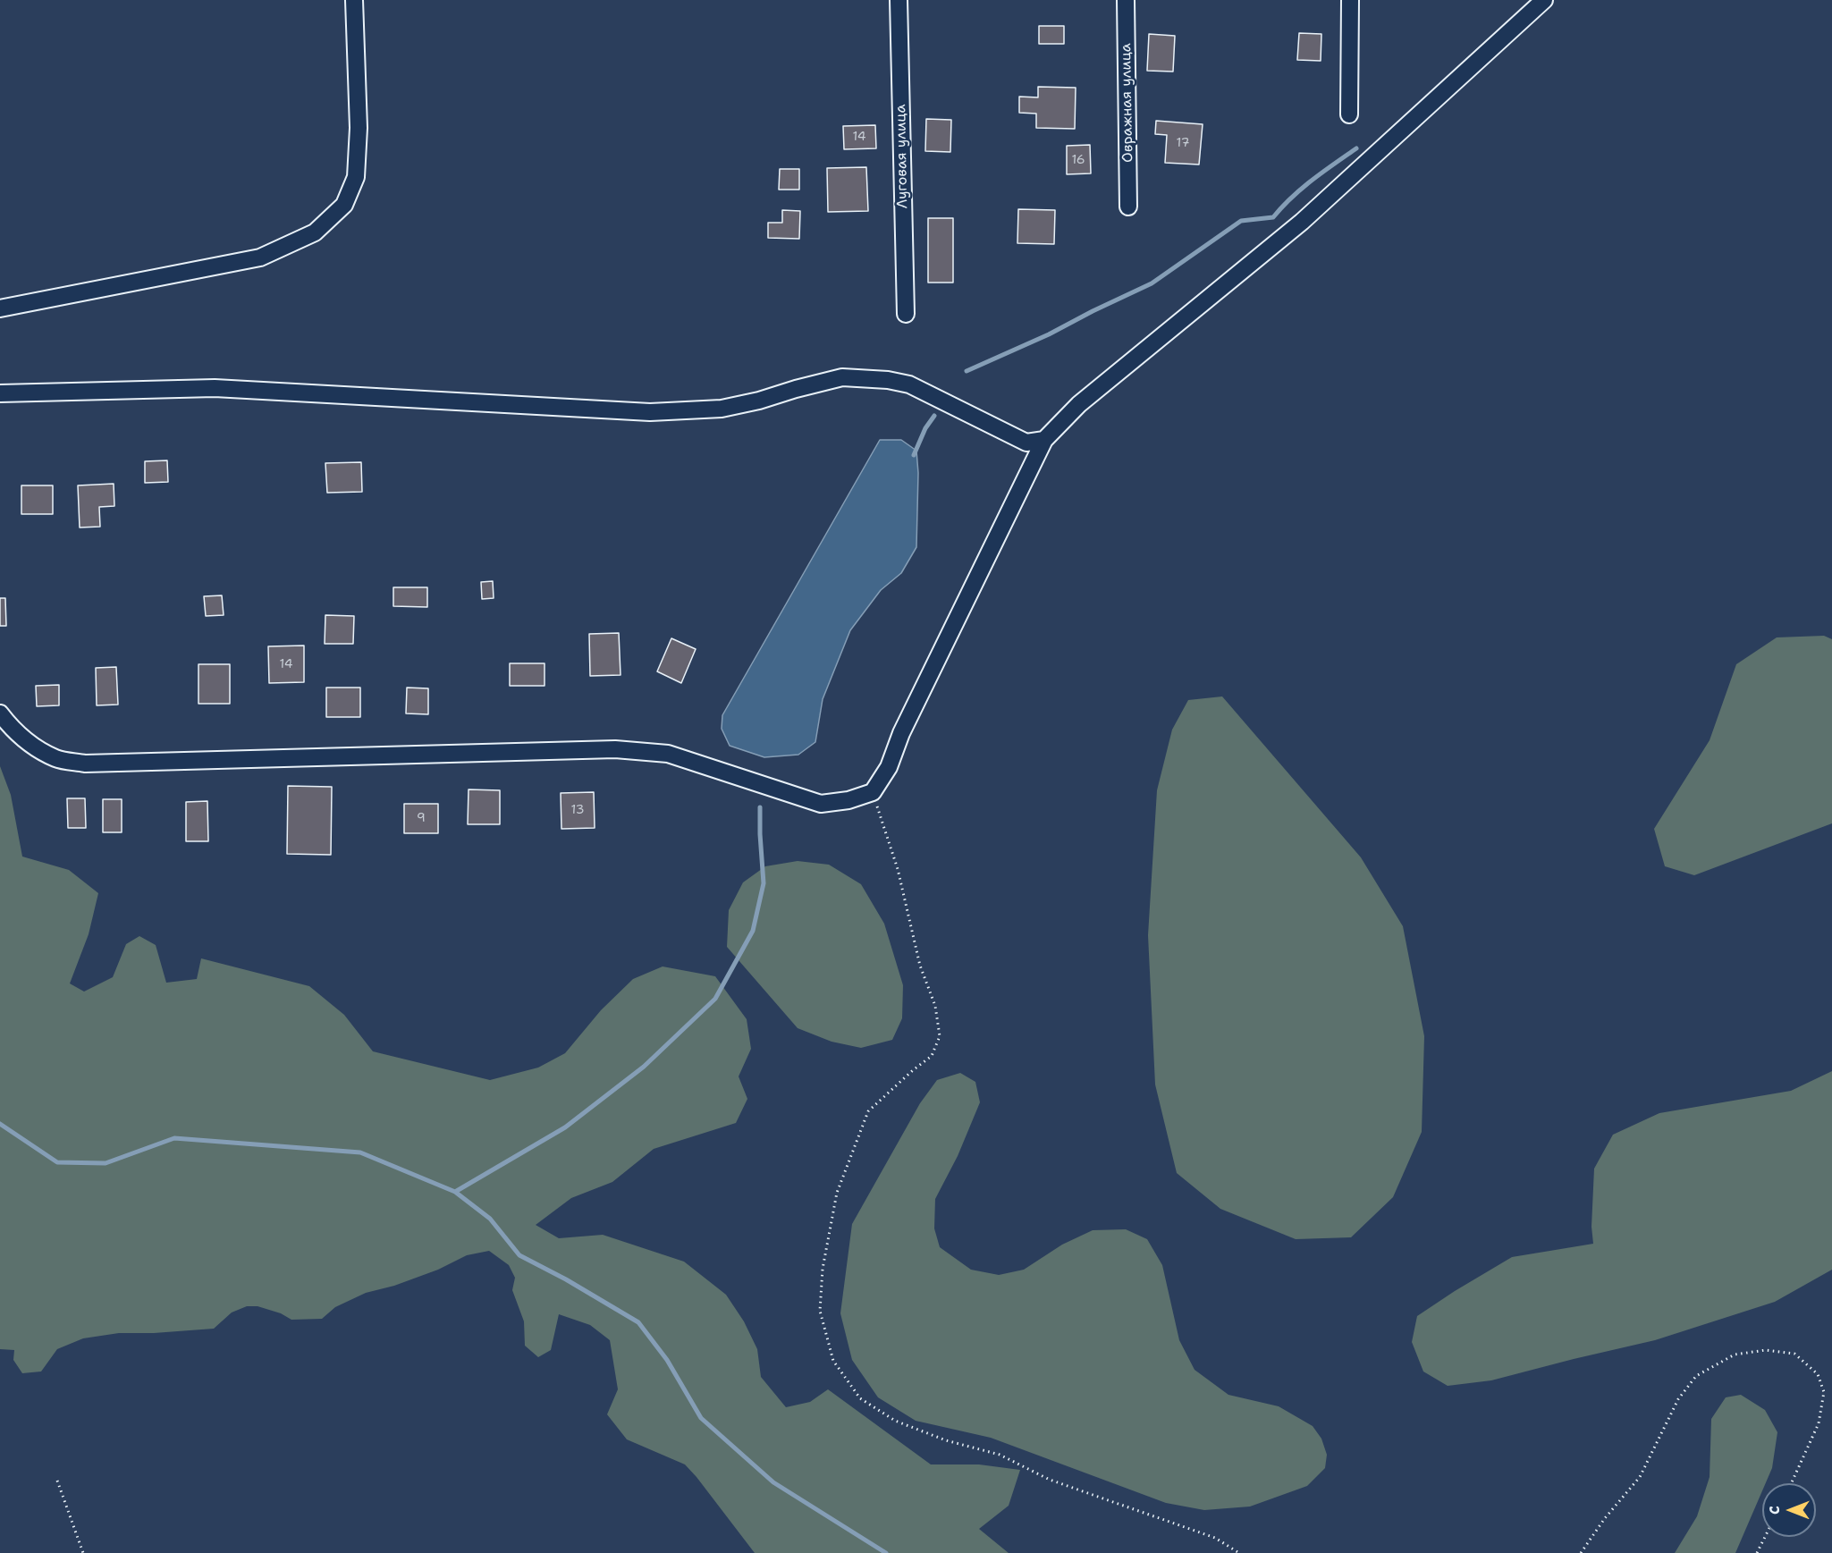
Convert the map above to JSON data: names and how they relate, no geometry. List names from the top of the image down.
{
  "streets": {
    "street": ["Овражная улица", "Луговая улица"]
  },
  "house_numbers": [
    "14",
    "17",
    "16",
    "14",
    "13",
    "9"
  ],
  "north": "left"
}
